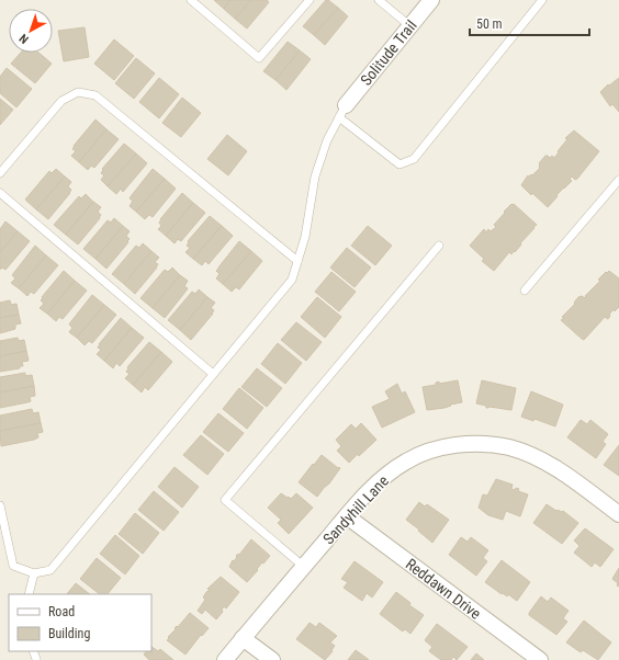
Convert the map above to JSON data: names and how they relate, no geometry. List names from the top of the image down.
{
  "streets": {
    "street": ["Solitude Trail", "Sandyhill Lane", "Reddawn Drive"]
  },
  "crossings": [
    ["Sandyhill Lane", "Reddawn Drive"]
  ],
  "legend": ["Road", "Building"],
  "scale_bar": "50 m",
  "north": "bottom left"
}
